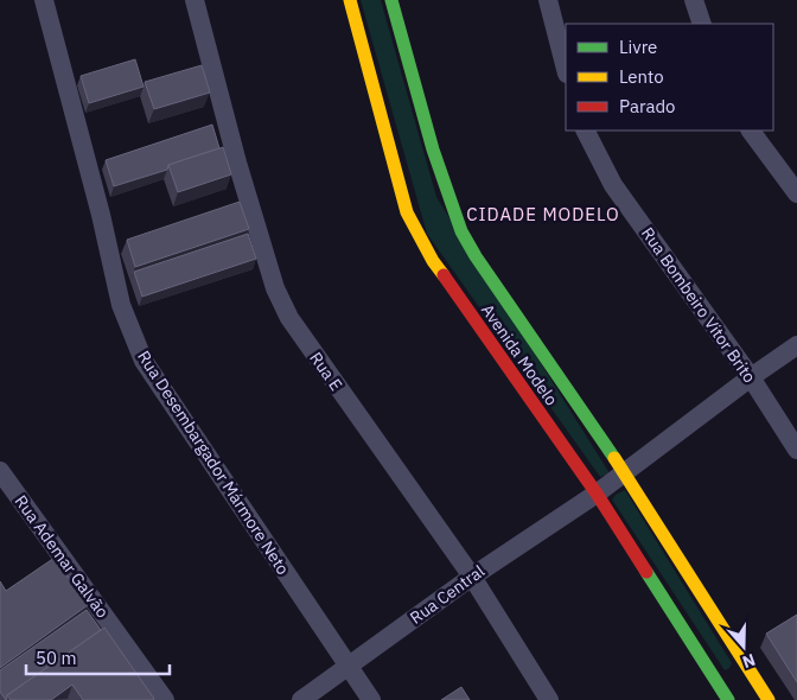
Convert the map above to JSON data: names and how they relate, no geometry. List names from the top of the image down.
{
  "streets": {
    "main road": ["Avenida Modelo"],
    "street": [
      "Rua Bombeiro Vitor Brito",
      "Rua E",
      "Rua Desembargador Mármore Neto",
      "Rua Ademar Galvão",
      "Rua Central"
    ]
  },
  "crossings": [
    ["Avenida Modelo", "Rua Central"],
    ["Rua E", "Rua Central"],
    ["Rua Desembargador Mármore Neto", "Rua Central"]
  ],
  "districts": ["CIDADE MODELO"],
  "legend": ["Livre", "Lento", "Parado"],
  "scale_bar": "50 m",
  "north": "bottom"
}
